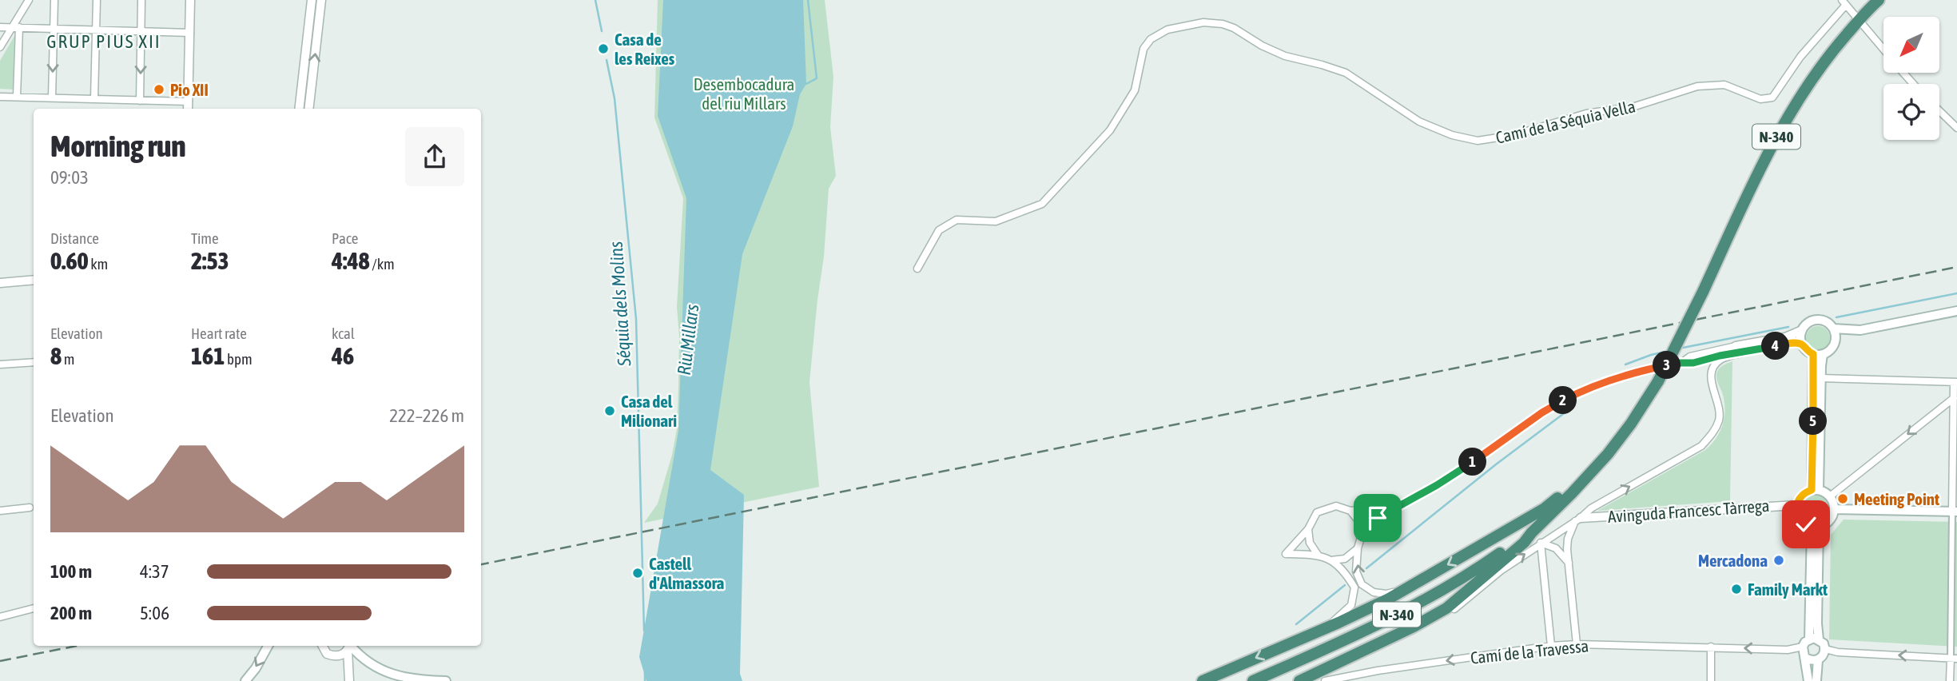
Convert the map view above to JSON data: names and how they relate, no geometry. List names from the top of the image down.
{
  "streets": {
    "highway": ["N-340"],
    "street": ["Camí de la Séquia Vella", "Avinguda Francesc Tàrrega", "Camí de la Travessa"]
  },
  "one_way": ["Camí de la Travessa"],
  "districts": ["GRUP PIUS XII"],
  "water": ["Séquia dels Molins", "Riu Millars"],
  "parks": ["Desembocadura del riu Millars"],
  "places": [
    "Casa de les Reixes",
    "Pio XII",
    "Casa del Milionari",
    "Meeting Point",
    "Mercadona",
    "Castell d'Almassora",
    "Family Markt"
  ],
  "north": "bottom left",
  "page": {
    "heading": ["Morning run", "09:03"],
    "stats": [
      ["Distance", "0.60 km"],
      ["Time", "2:53"],
      ["Pace", "4:48 /km"],
      ["Elevation", "8 m"],
      ["Heart rate", "161 bpm"],
      ["kcal", "46"]
    ],
    "pins": [
      "4",
      "3",
      "2",
      "5",
      "1"
    ],
    "chart": ["Elevation", "222–226 m"],
    "list": [
      {
        "name": "100 m",
        "note": "4:37"
      },
      {
        "name": "200 m",
        "note": "5:06"
      }
    ]
  }
}
